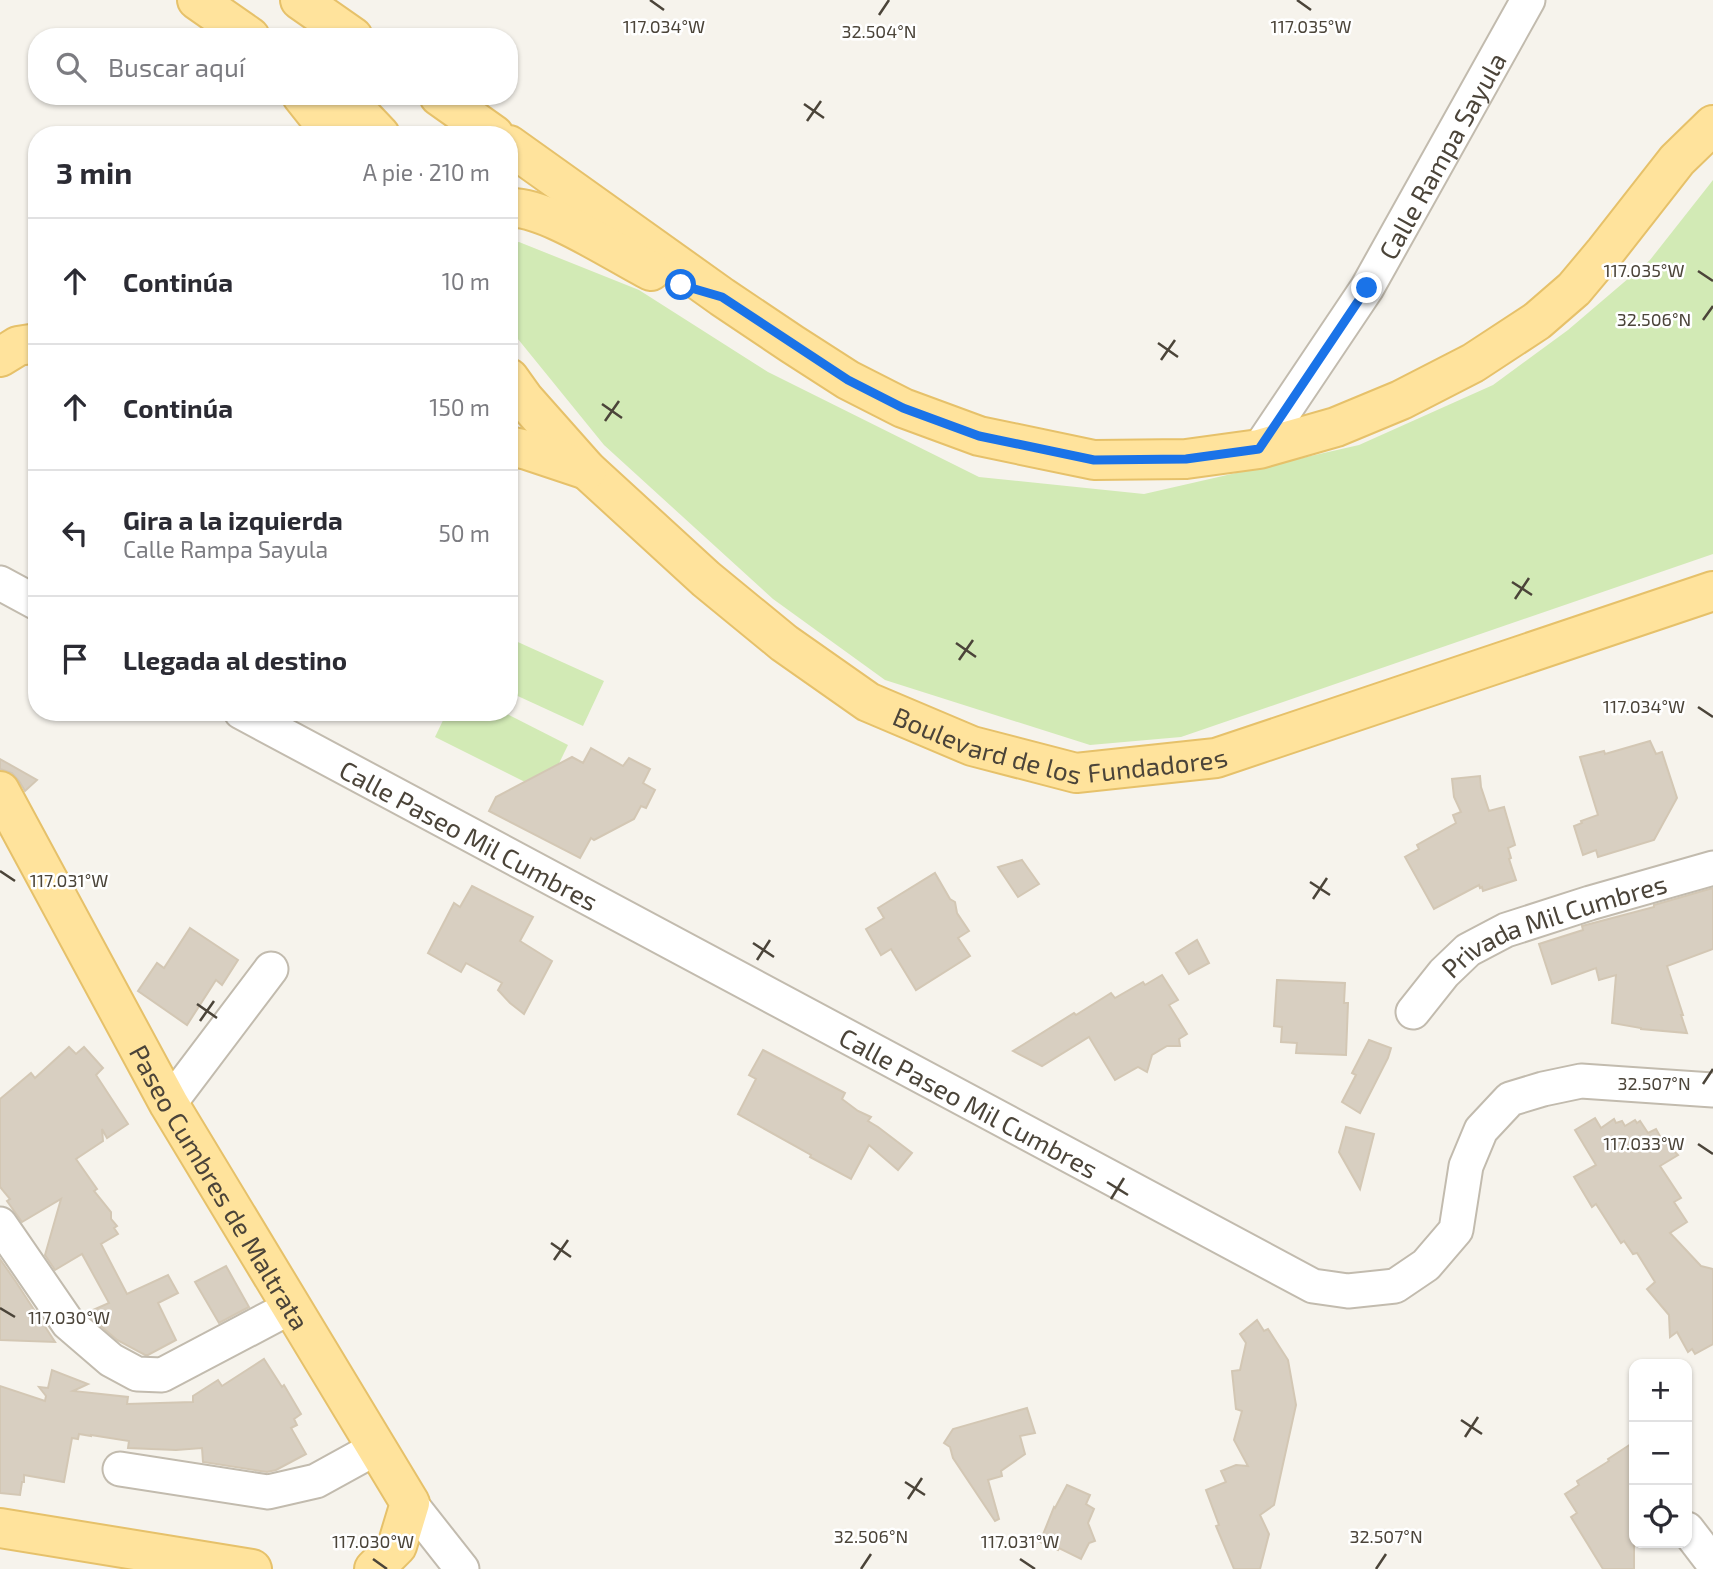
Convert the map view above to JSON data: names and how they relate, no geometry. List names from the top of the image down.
{
  "streets": {
    "main road": ["Boulevard de los Fundadores", "Paseo Cumbres de Maltrata"],
    "street": ["Calle Rampa Sayula", "Calle Paseo Mil Cumbres", "Privada Mil Cumbres"]
  },
  "page": {
    "search": "Buscar aquí",
    "heading": ["3 min", "A pie · 210 m"],
    "list": [
      ["Continúa", "10 m"],
      ["Continúa", "150 m"],
      ["Gira a la izquierda", "Calle Rampa Sayula", "50 m"],
      "Llegada al destino"
    ],
    "map_buttons": ["+", "−"]
  },
  "coordinates": [
    "117.034°W",
    "117.035°W",
    "32.504°N",
    "32.506°N",
    "117.031°W",
    "32.507°N",
    "117.033°W",
    "117.030°W"
  ]
}
